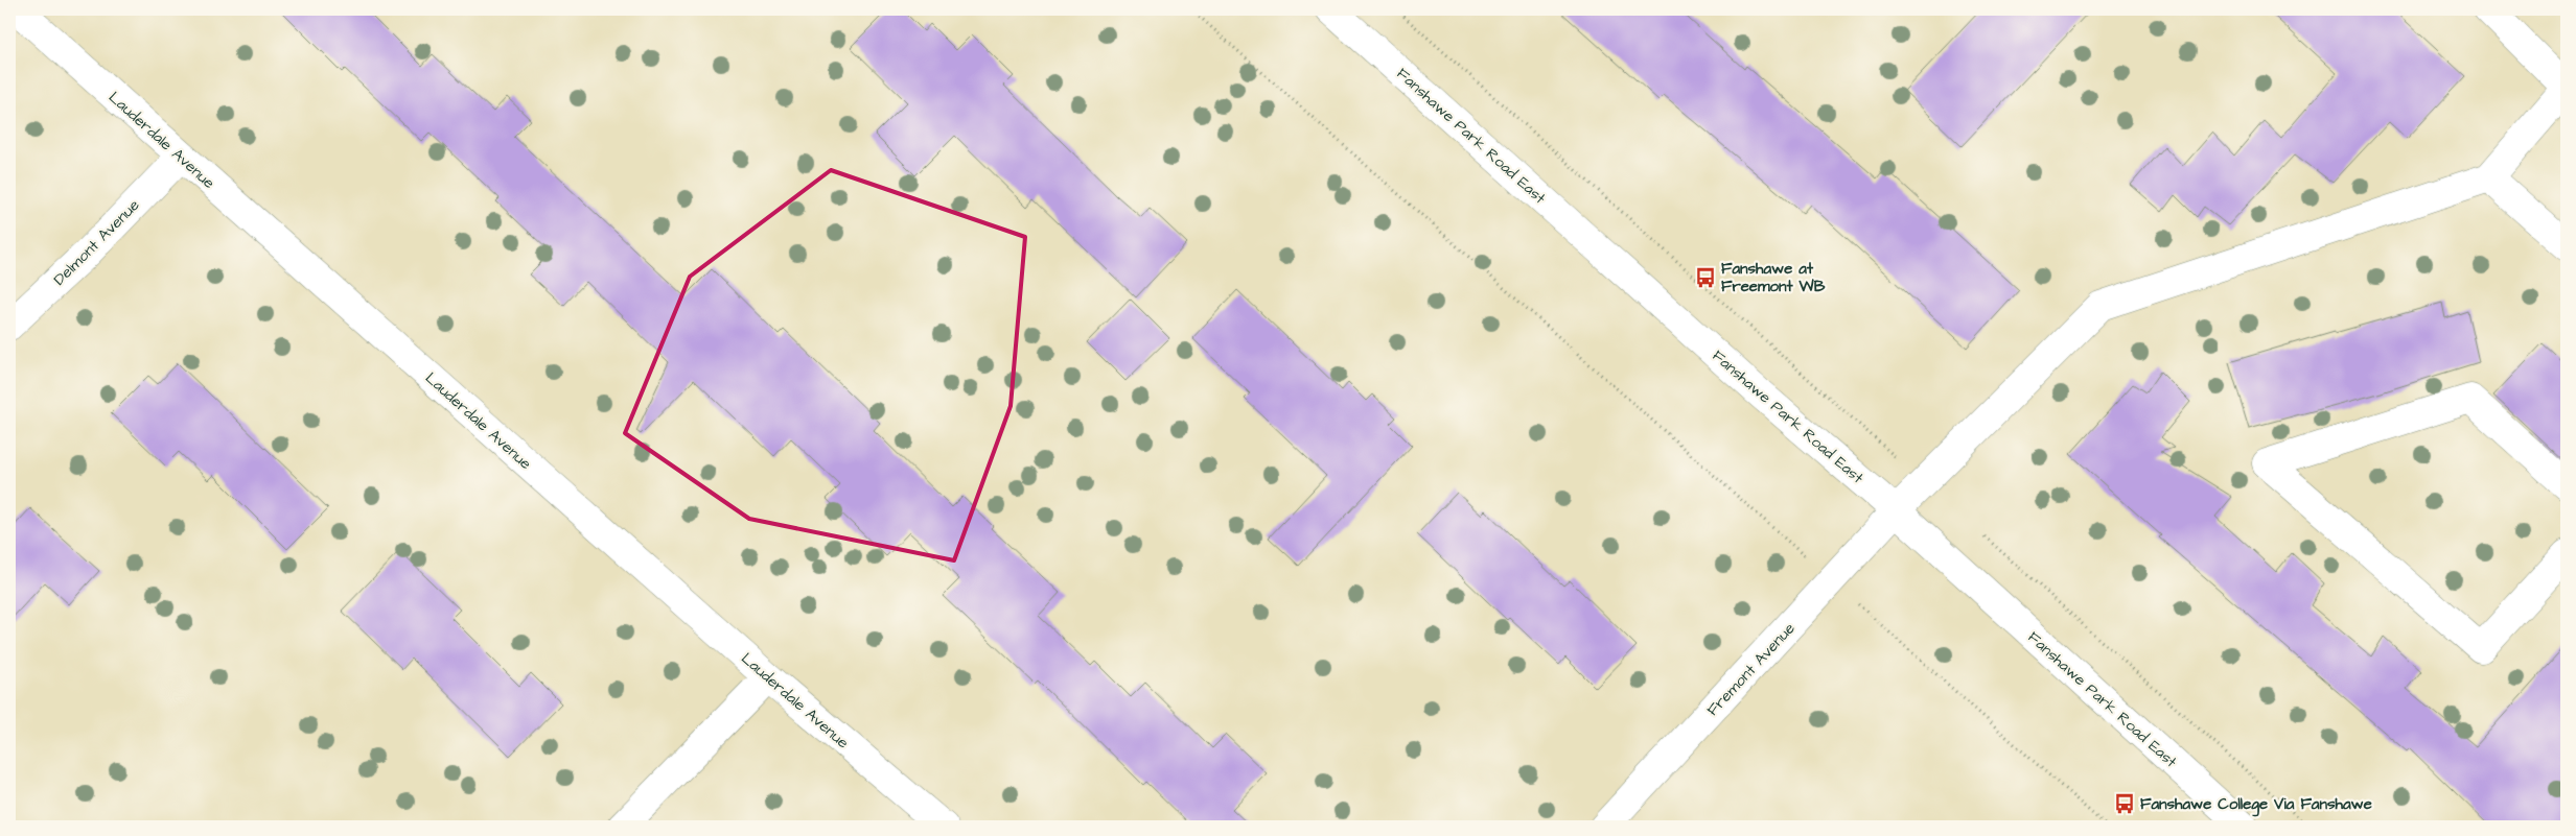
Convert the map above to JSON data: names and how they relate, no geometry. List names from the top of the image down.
{
  "streets": {
    "street": [
      "Fanshawe Park Road East",
      "Lauderdale Avenue",
      "Delmont Avenue",
      "Fremont Avenue"
    ]
  },
  "crossings": [
    ["Fanshawe Park Road East", "Fremont Avenue"],
    ["Lauderdale Avenue", "Delmont Avenue"]
  ],
  "places": {
    "bus stop": ["Fanshawe at Freemont WB", "Fanshawe College Via Fanshawe"]
  }
}
